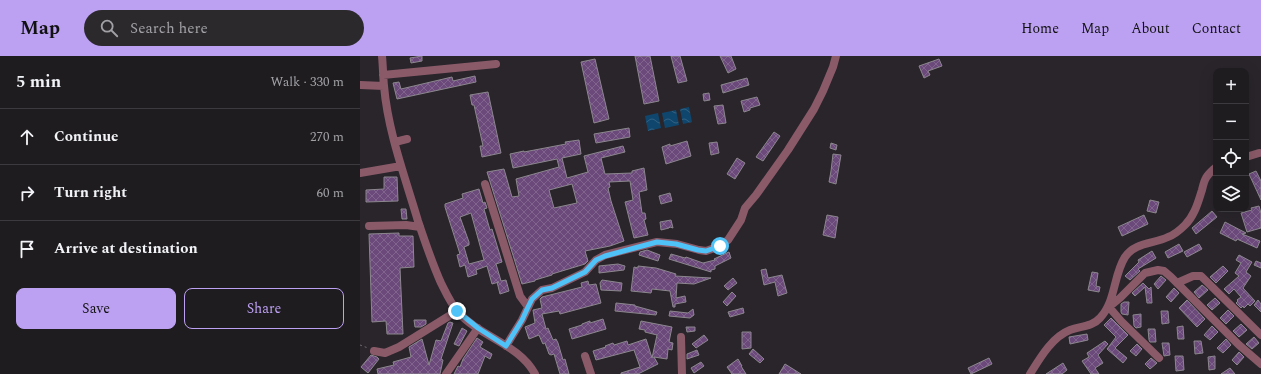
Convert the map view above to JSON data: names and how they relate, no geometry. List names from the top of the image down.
{
  "page": {
    "header": "Map",
    "search": "Search here",
    "nav": [
      "Home",
      "Map",
      "About",
      "Contact"
    ],
    "heading": ["5 min", "Walk · 330 m"],
    "map_buttons": ["+", "−"],
    "list": [
      ["Continue", "270 m"],
      ["Turn right", "60 m"],
      "Arrive at destination"
    ],
    "buttons": ["Save", "Share"]
  }
}
